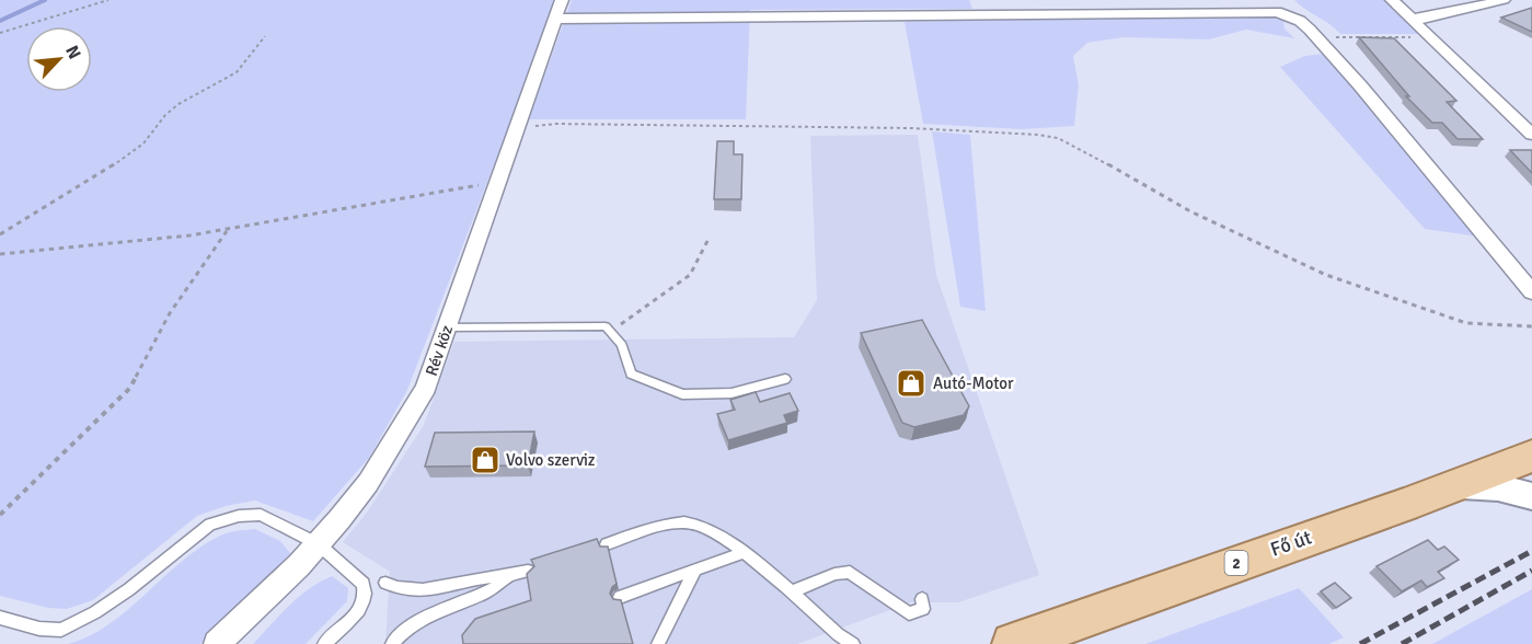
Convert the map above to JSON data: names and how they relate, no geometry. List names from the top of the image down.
{
  "streets": {
    "main road": ["Fő út", "2"],
    "street": ["Rév köz"]
  },
  "places": {
    "shop": ["Autó-Motor", "Volvo szerviz"]
  },
  "north": "top right"
}
